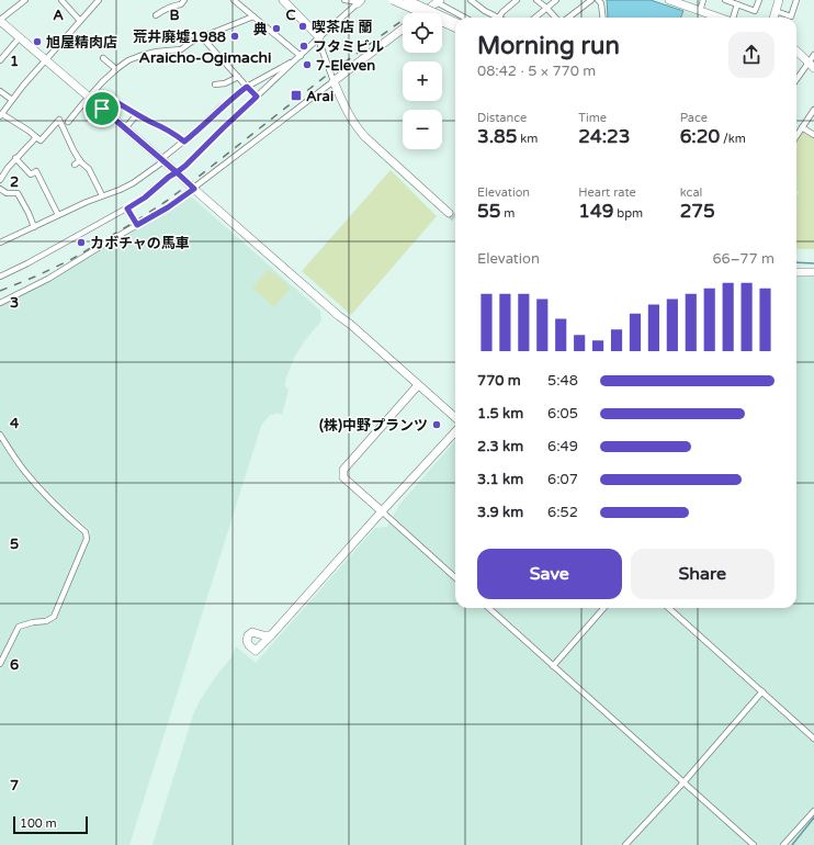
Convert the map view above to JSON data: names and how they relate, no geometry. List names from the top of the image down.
{
  "districts": ["Araicho-Ogimachi"],
  "places": {
    "other": [
      "喫茶店 蘭",
      "典",
      "荒井廃墟1988",
      "旭屋精肉店",
      "フタミビル",
      "7-Eleven",
      "カボチャの馬車",
      "(株)中野プランツ"
    ],
    "transit": ["Arai"]
  },
  "scale_bar": "100 m",
  "page": {
    "map_buttons": ["+", "−"],
    "heading": ["Morning run", "08:42 · 5 × 770 m"],
    "stats": [
      ["Distance", "3.85 km"],
      ["Time", "24:23"],
      ["Pace", "6:20 /km"],
      ["Elevation", "55 m"],
      ["Heart rate", "149 bpm"],
      ["kcal", "275"]
    ],
    "chart": ["Elevation", "66–77 m"],
    "list": [
      {
        "name": "770 m",
        "note": "5:48"
      },
      {
        "name": "1.5 km",
        "note": "6:05"
      },
      {
        "name": "2.3 km",
        "note": "6:49"
      },
      {
        "name": "3.1 km",
        "note": "6:07"
      },
      {
        "name": "3.9 km",
        "note": "6:52"
      }
    ],
    "buttons": ["Save", "Share"],
    "scale": "100 m"
  },
  "grid": {
    "columns": ["A", "B", "C"],
    "rows": [
      "1",
      "2",
      "3",
      "4",
      "5",
      "6",
      "7"
    ]
  }
}
